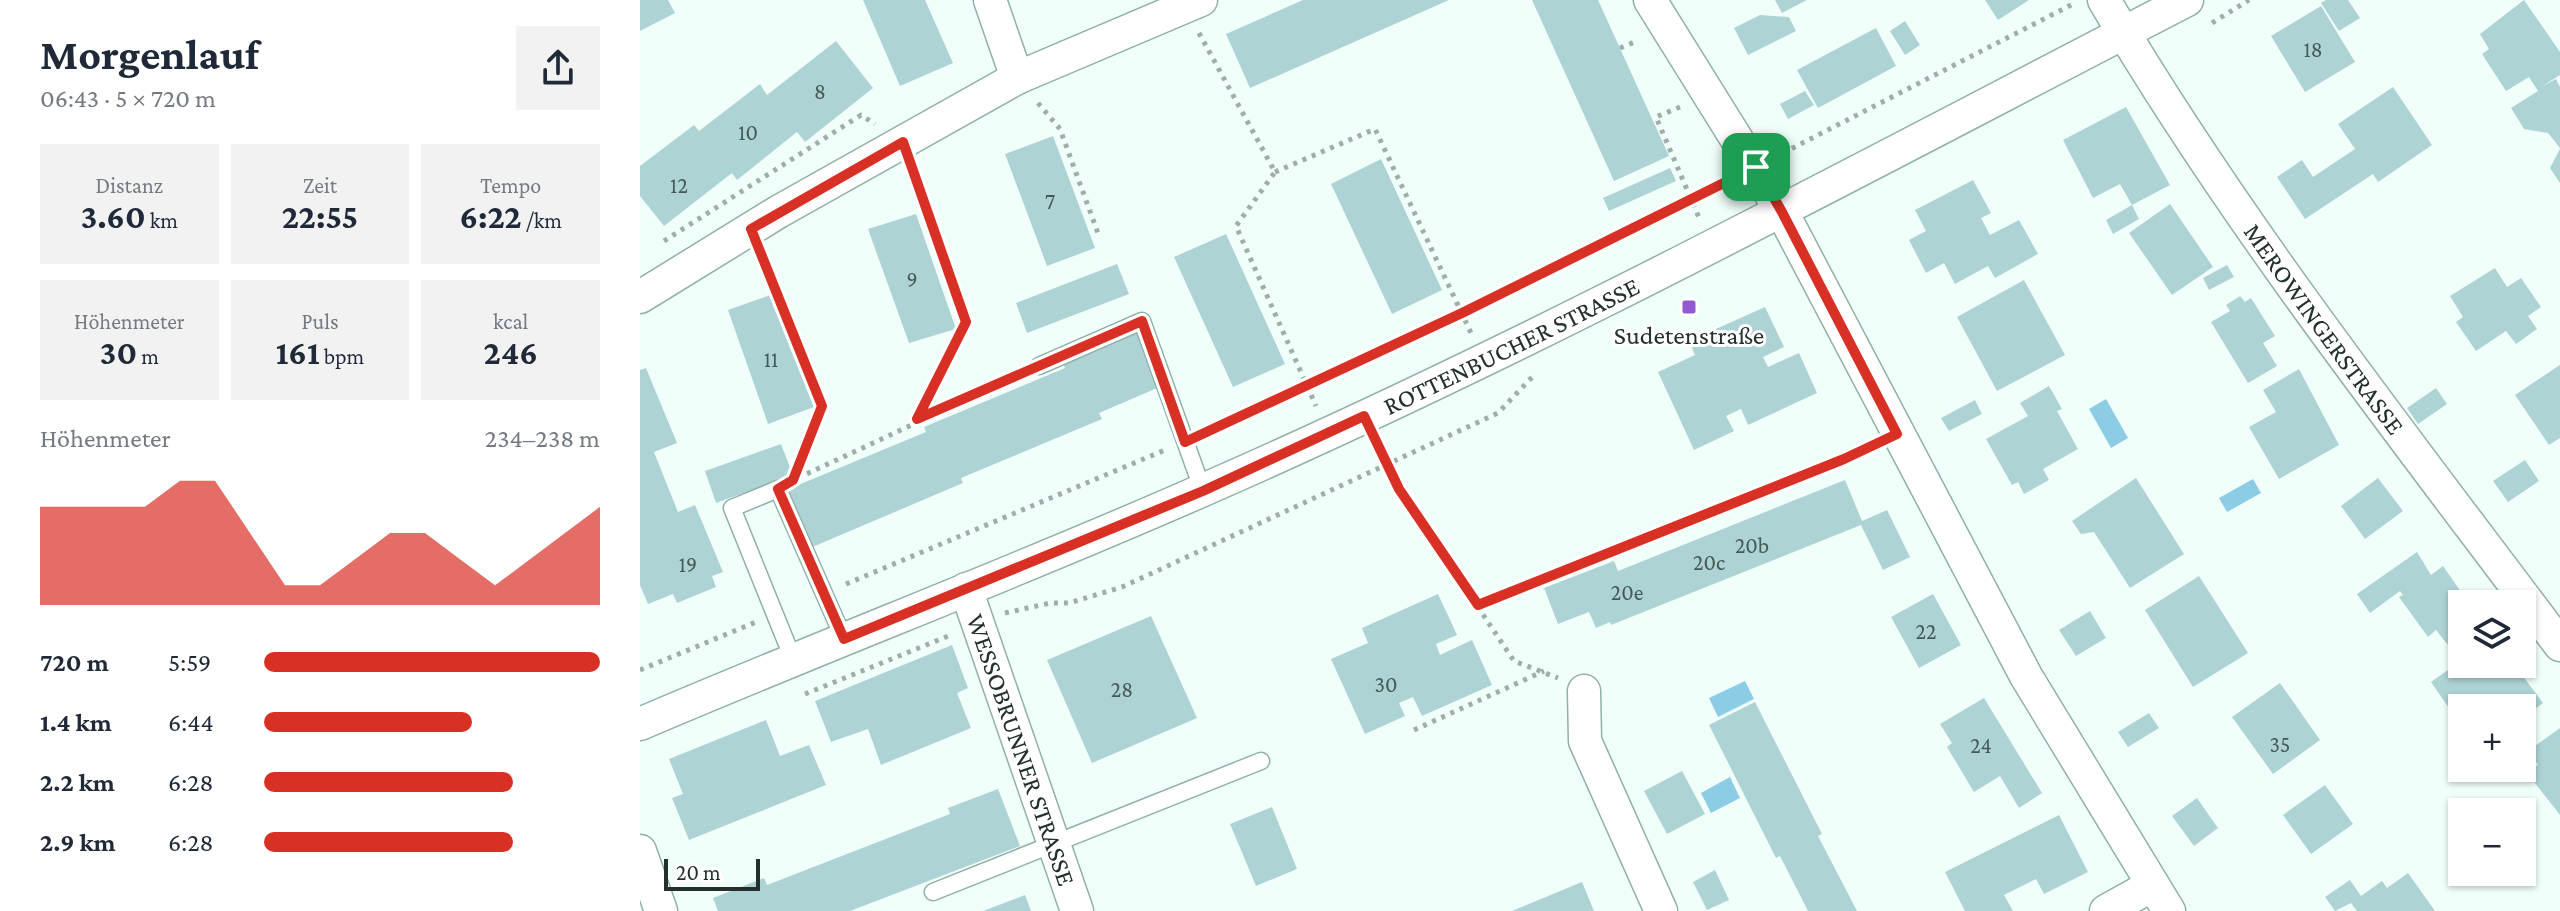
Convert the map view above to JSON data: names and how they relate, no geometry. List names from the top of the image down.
{
  "streets": {
    "street": ["MEROWINGERSTRASSE", "ROTTENBUCHER STRASSE", "WESSOBRUNNER STRASSE"]
  },
  "crossings": [
    ["MEROWINGERSTRASSE", "ROTTENBUCHER STRASSE"],
    ["ROTTENBUCHER STRASSE", "WESSOBRUNNER STRASSE"]
  ],
  "places": {
    "transit": ["Sudetenstraße"]
  },
  "house_numbers": [
    "18",
    "8",
    "10",
    "12",
    "7",
    "9",
    "11",
    "20b",
    "20c",
    "19",
    "20e",
    "22",
    "30",
    "28",
    "35",
    "24"
  ],
  "scale_bar": "20 m",
  "page": {
    "heading": ["Morgenlauf", "06:43 · 5 × 720 m"],
    "stats": [
      ["Distanz", "3.60 km"],
      ["Zeit", "22:55"],
      ["Tempo", "6:22 /km"],
      ["Höhenmeter", "30 m"],
      ["Puls", "161 bpm"],
      ["kcal", "246"]
    ],
    "chart": ["Höhenmeter", "234–238 m"],
    "map_buttons": ["+", "−"],
    "list": [
      {
        "name": "720 m",
        "note": "5:59"
      },
      {
        "name": "1.4 km",
        "note": "6:44"
      },
      {
        "name": "2.2 km",
        "note": "6:28"
      },
      {
        "name": "2.9 km",
        "note": "6:28"
      }
    ],
    "scale": "20 m"
  }
}
